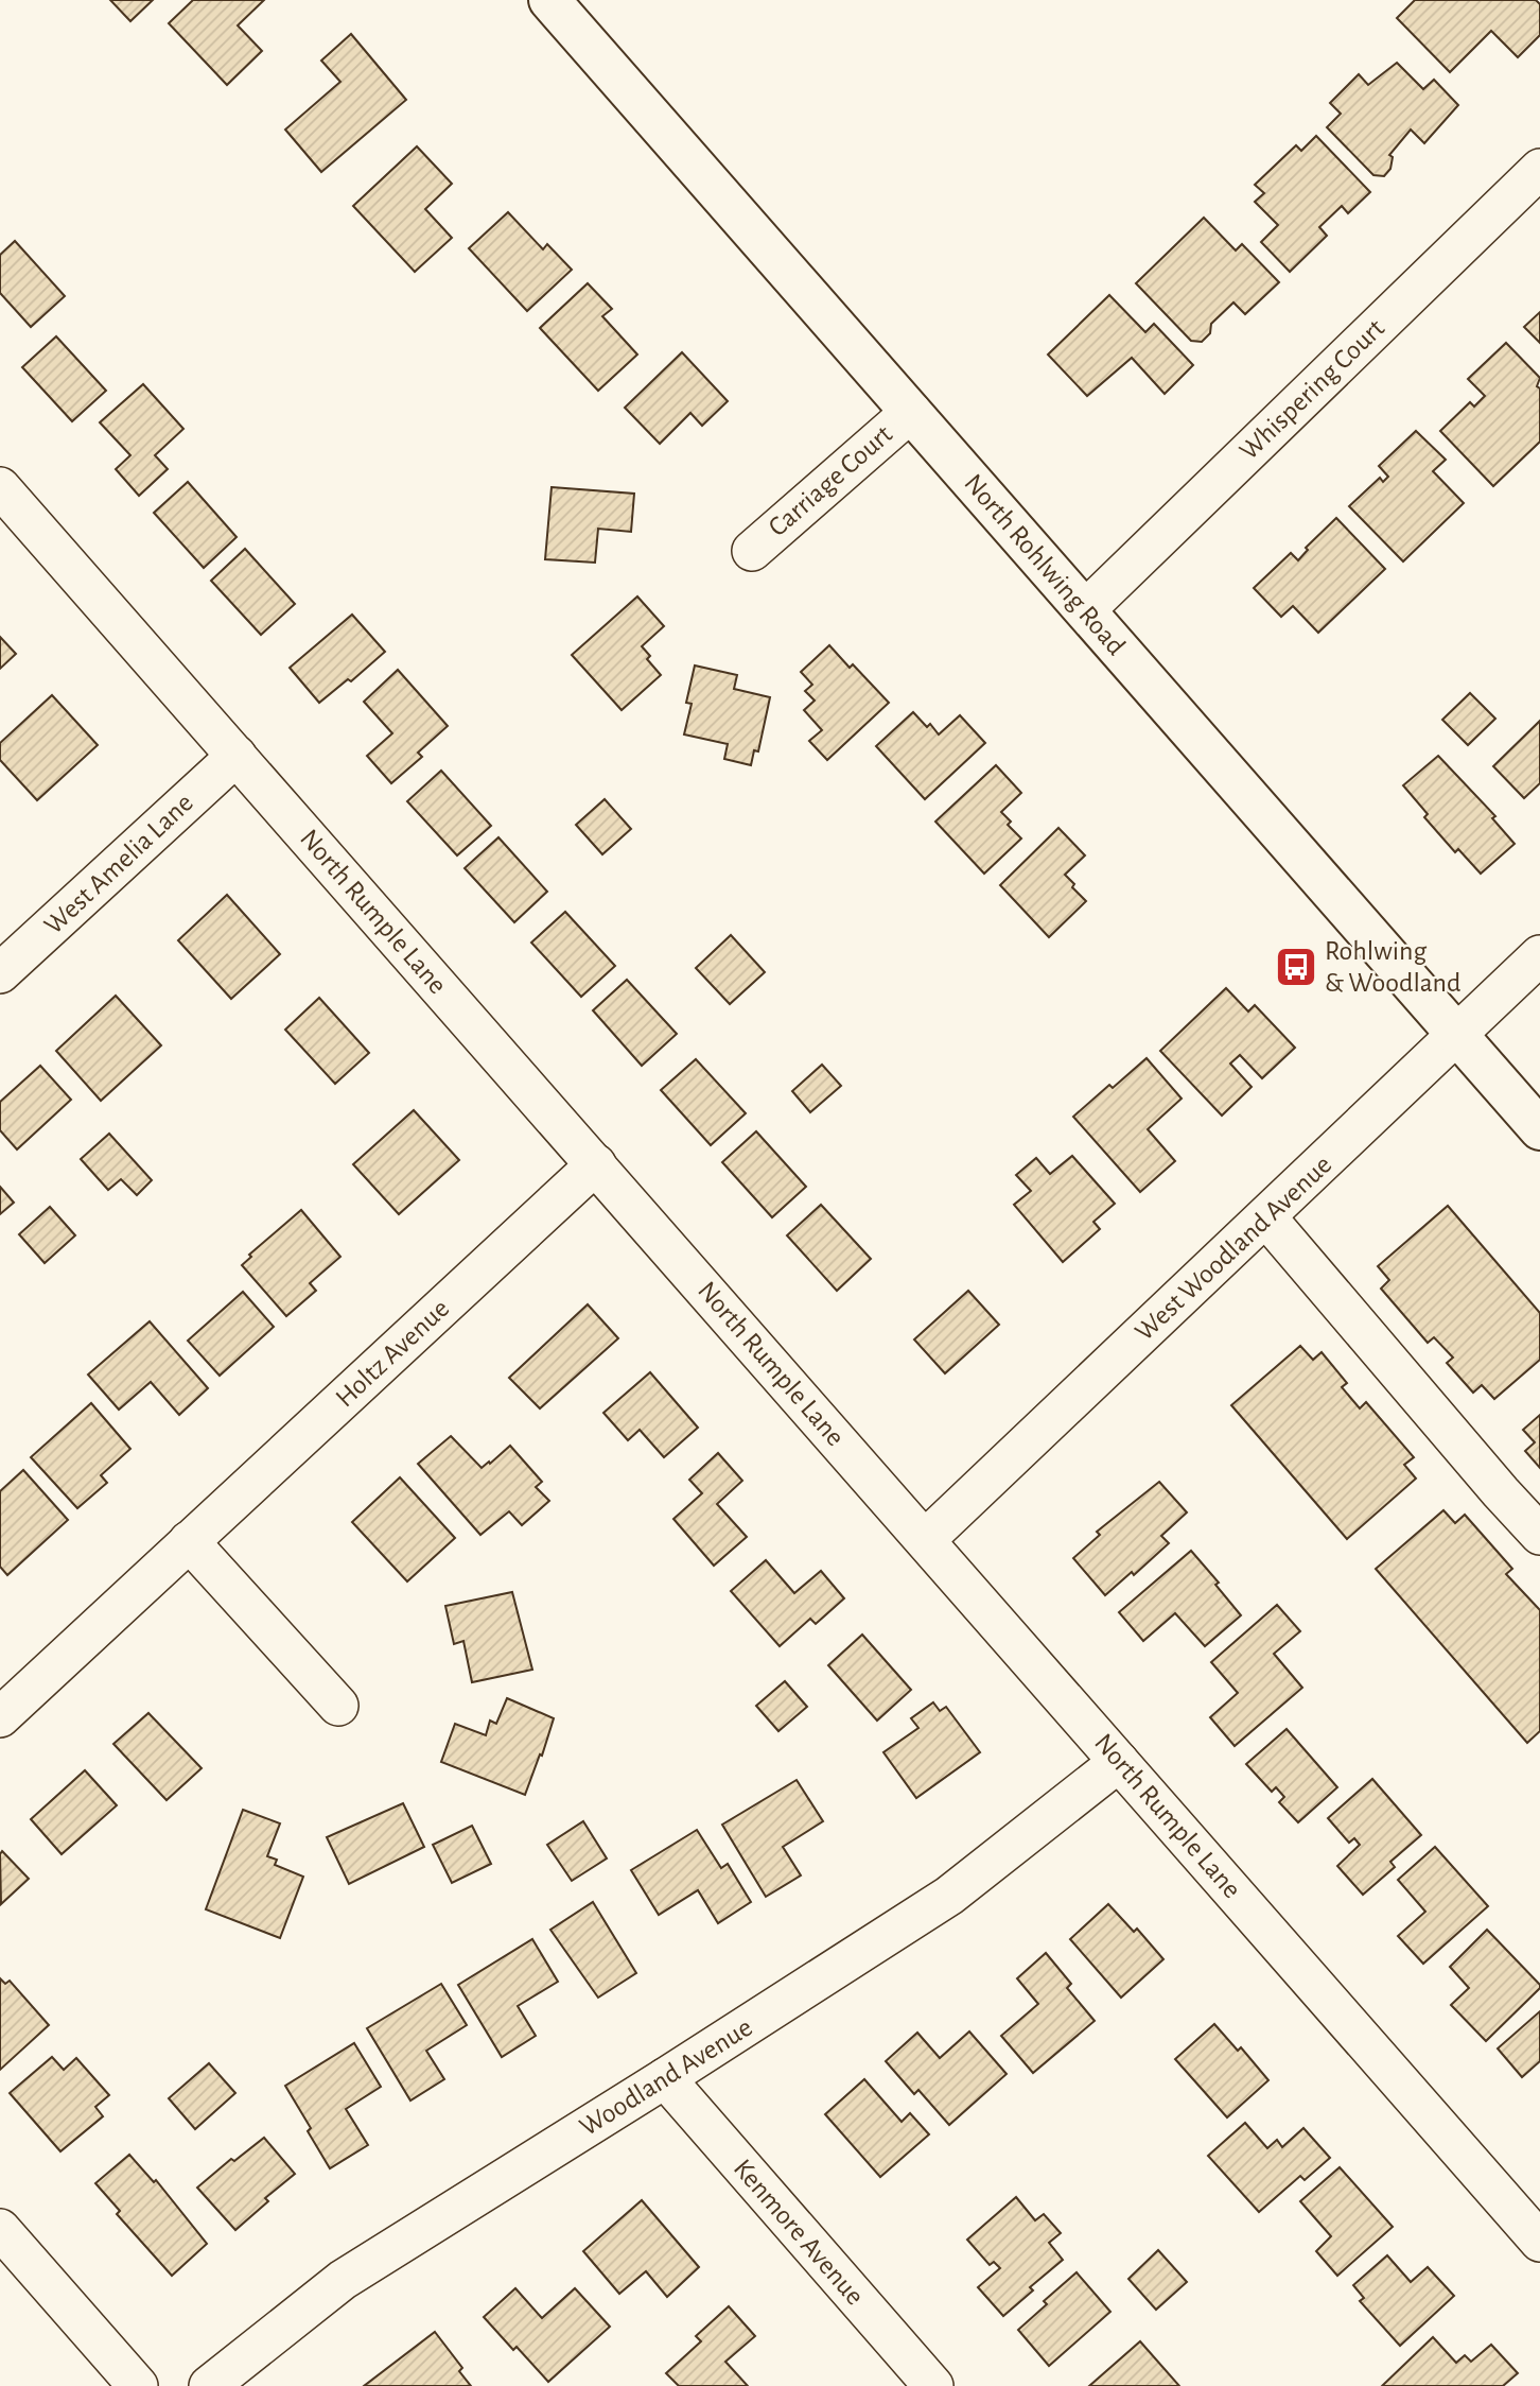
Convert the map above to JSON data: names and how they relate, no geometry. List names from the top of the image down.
{
  "streets": {
    "main road": ["North Rohlwing Road"],
    "street": [
      "Whispering Court",
      "Carriage Court",
      "West Amelia Lane",
      "North Rumple Lane",
      "West Woodland Avenue",
      "Holtz Avenue",
      "Woodland Avenue",
      "Kenmore Avenue"
    ]
  },
  "crossings": [
    ["Whispering Court", "North Rohlwing Road"],
    ["Carriage Court", "North Rohlwing Road"],
    ["North Rohlwing Road", "West Woodland Avenue"],
    ["West Amelia Lane", "North Rumple Lane"],
    ["North Rumple Lane", "West Woodland Avenue"],
    ["North Rumple Lane", "Holtz Avenue"],
    ["North Rumple Lane", "Woodland Avenue"],
    ["Woodland Avenue", "Kenmore Avenue"]
  ],
  "places": {
    "bus stop": ["Rohlwing & Woodland"]
  }
}
